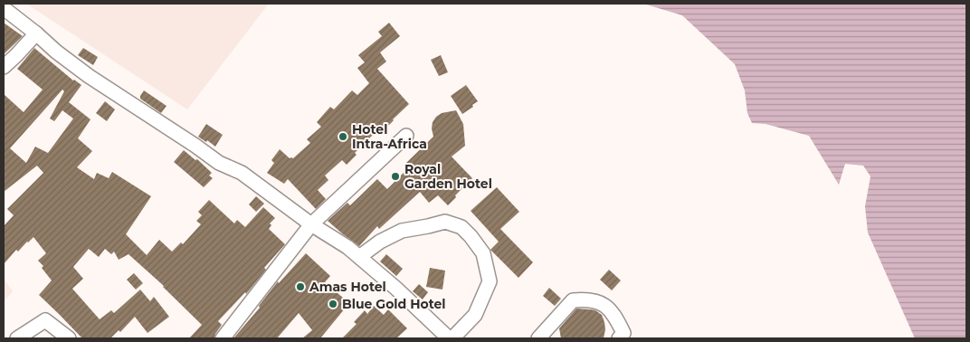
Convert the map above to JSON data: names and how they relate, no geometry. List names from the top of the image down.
{
  "places": [
    "Hotel Intra-Africa",
    "Royal Garden Hotel",
    "Amas Hotel",
    "Blue Gold Hotel"
  ]
}
